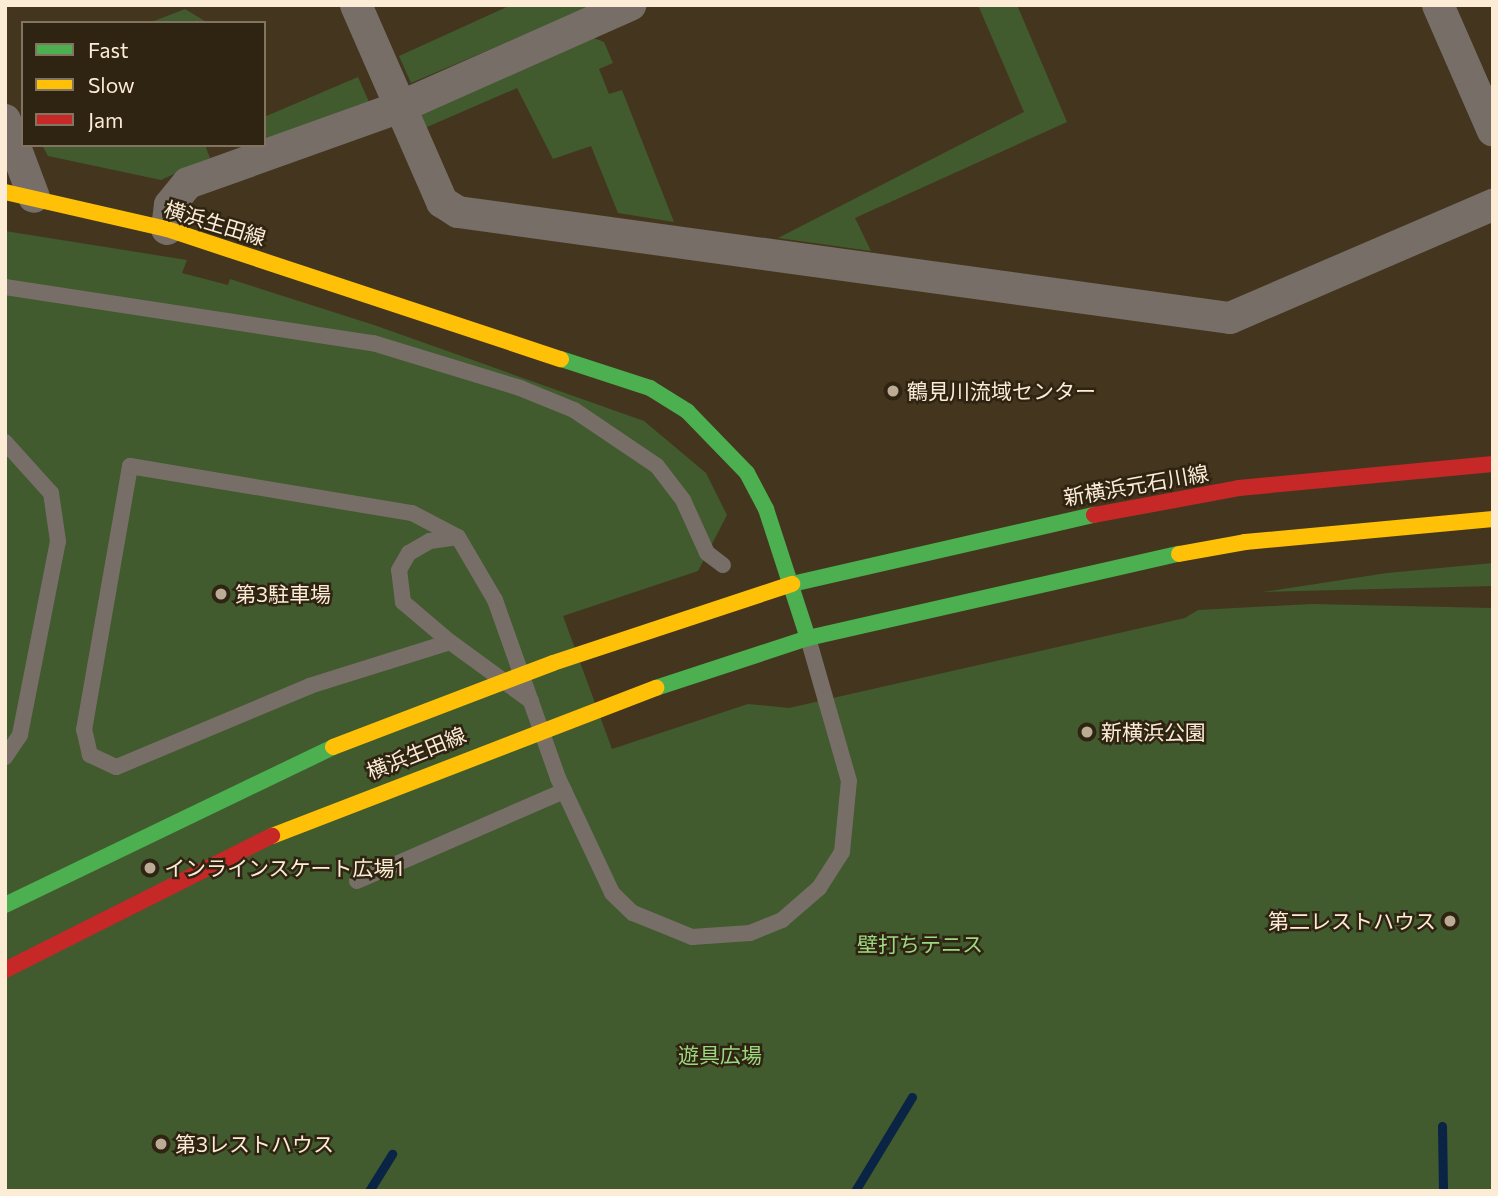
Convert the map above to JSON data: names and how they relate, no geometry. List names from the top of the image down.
{
  "streets": {
    "main road": ["横浜生田線", "新横浜元石川線"]
  },
  "crossings": [
    ["横浜生田線", "新横浜元石川線"]
  ],
  "parks": ["壁打ちテニス", "遊具広場"],
  "places": [
    "鶴見川流域センター",
    "第3駐車場",
    "新横浜公園",
    "インラインスケート広場1",
    "第二レストハウス",
    "第3レストハウス"
  ],
  "legend": ["Fast", "Slow", "Jam"]
}
